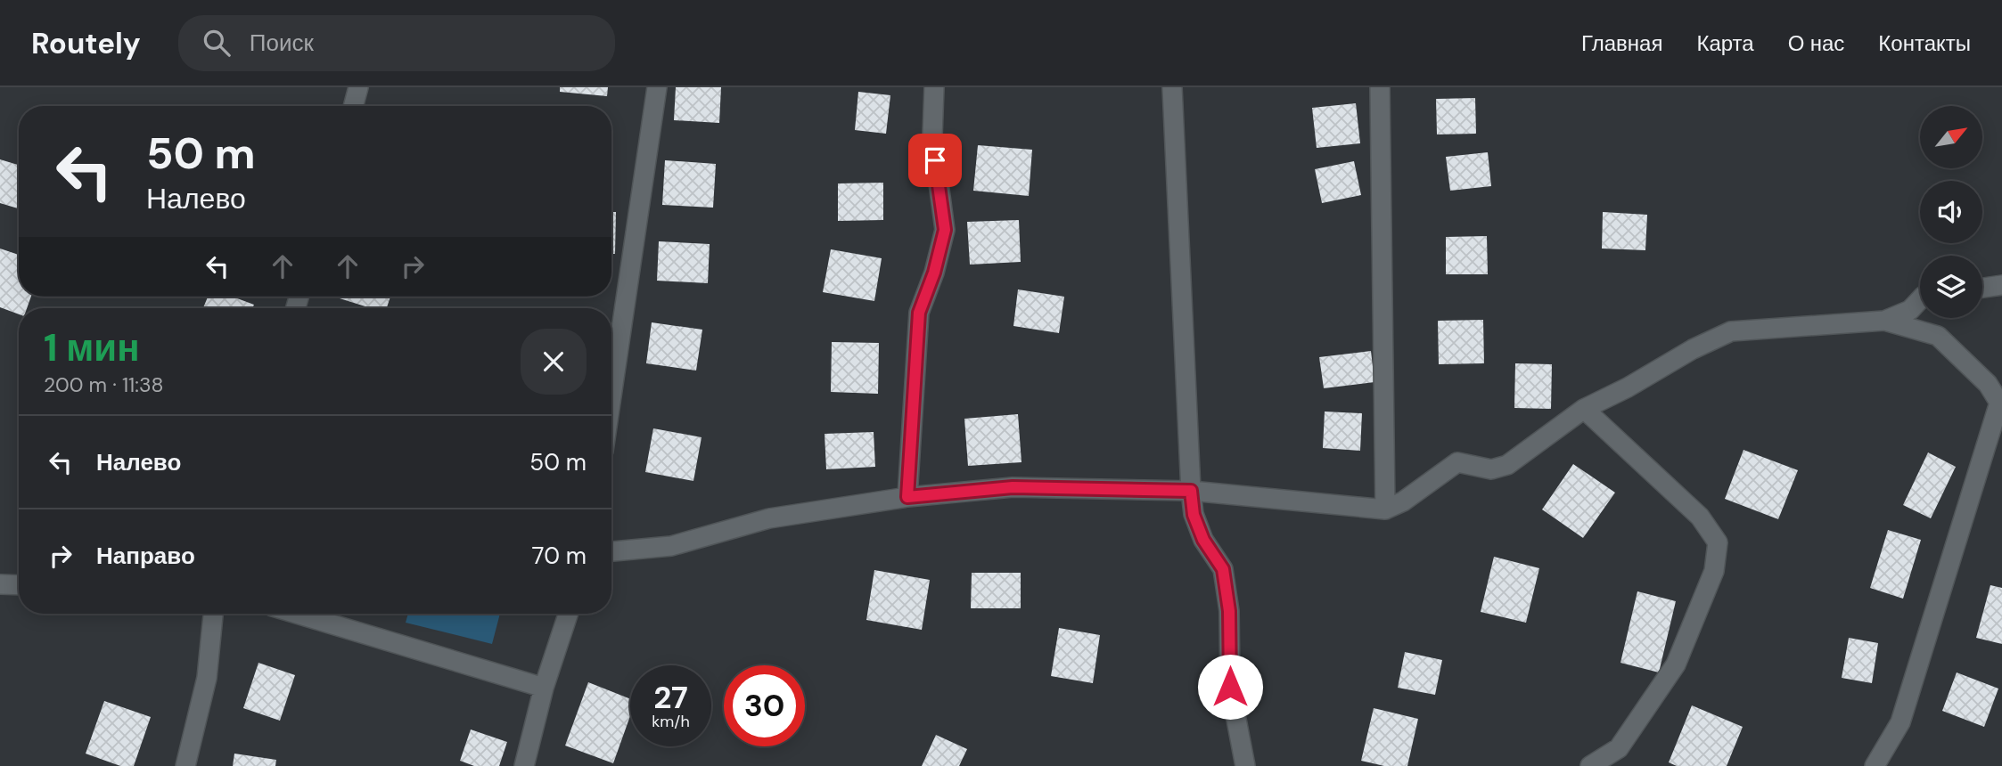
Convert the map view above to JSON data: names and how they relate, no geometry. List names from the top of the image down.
{
  "north": "top right",
  "page": {
    "header": "Routely",
    "search": "Поиск",
    "nav": [
      "Главная",
      "Карта",
      "О нас",
      "Контакты"
    ],
    "turn": ["50 m", "Налево"],
    "heading": ["1 мин", "200 m · 11:38"],
    "list": [
      {
        "name": "Налево",
        "value": "50 m"
      },
      {
        "name": "Направо",
        "value": "70 m"
      }
    ],
    "speed": "27 km/h",
    "limit": "30"
  }
}
